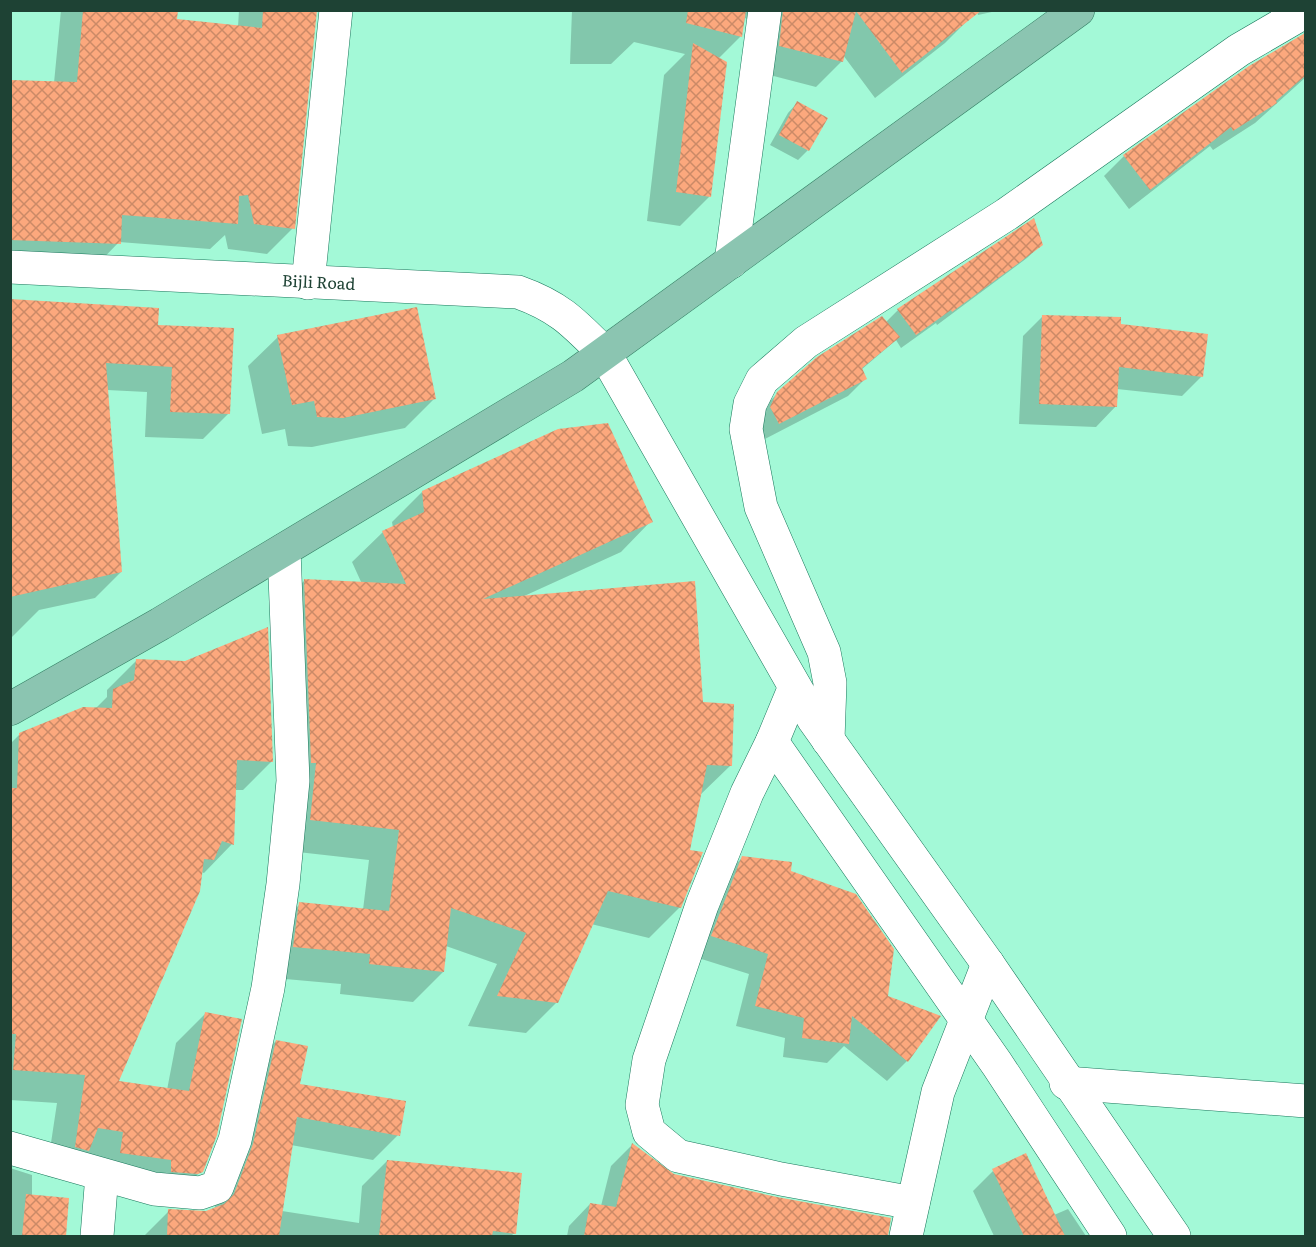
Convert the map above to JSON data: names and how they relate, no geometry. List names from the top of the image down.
{
  "streets": {
    "street": ["Bijli Road"]
  }
}
